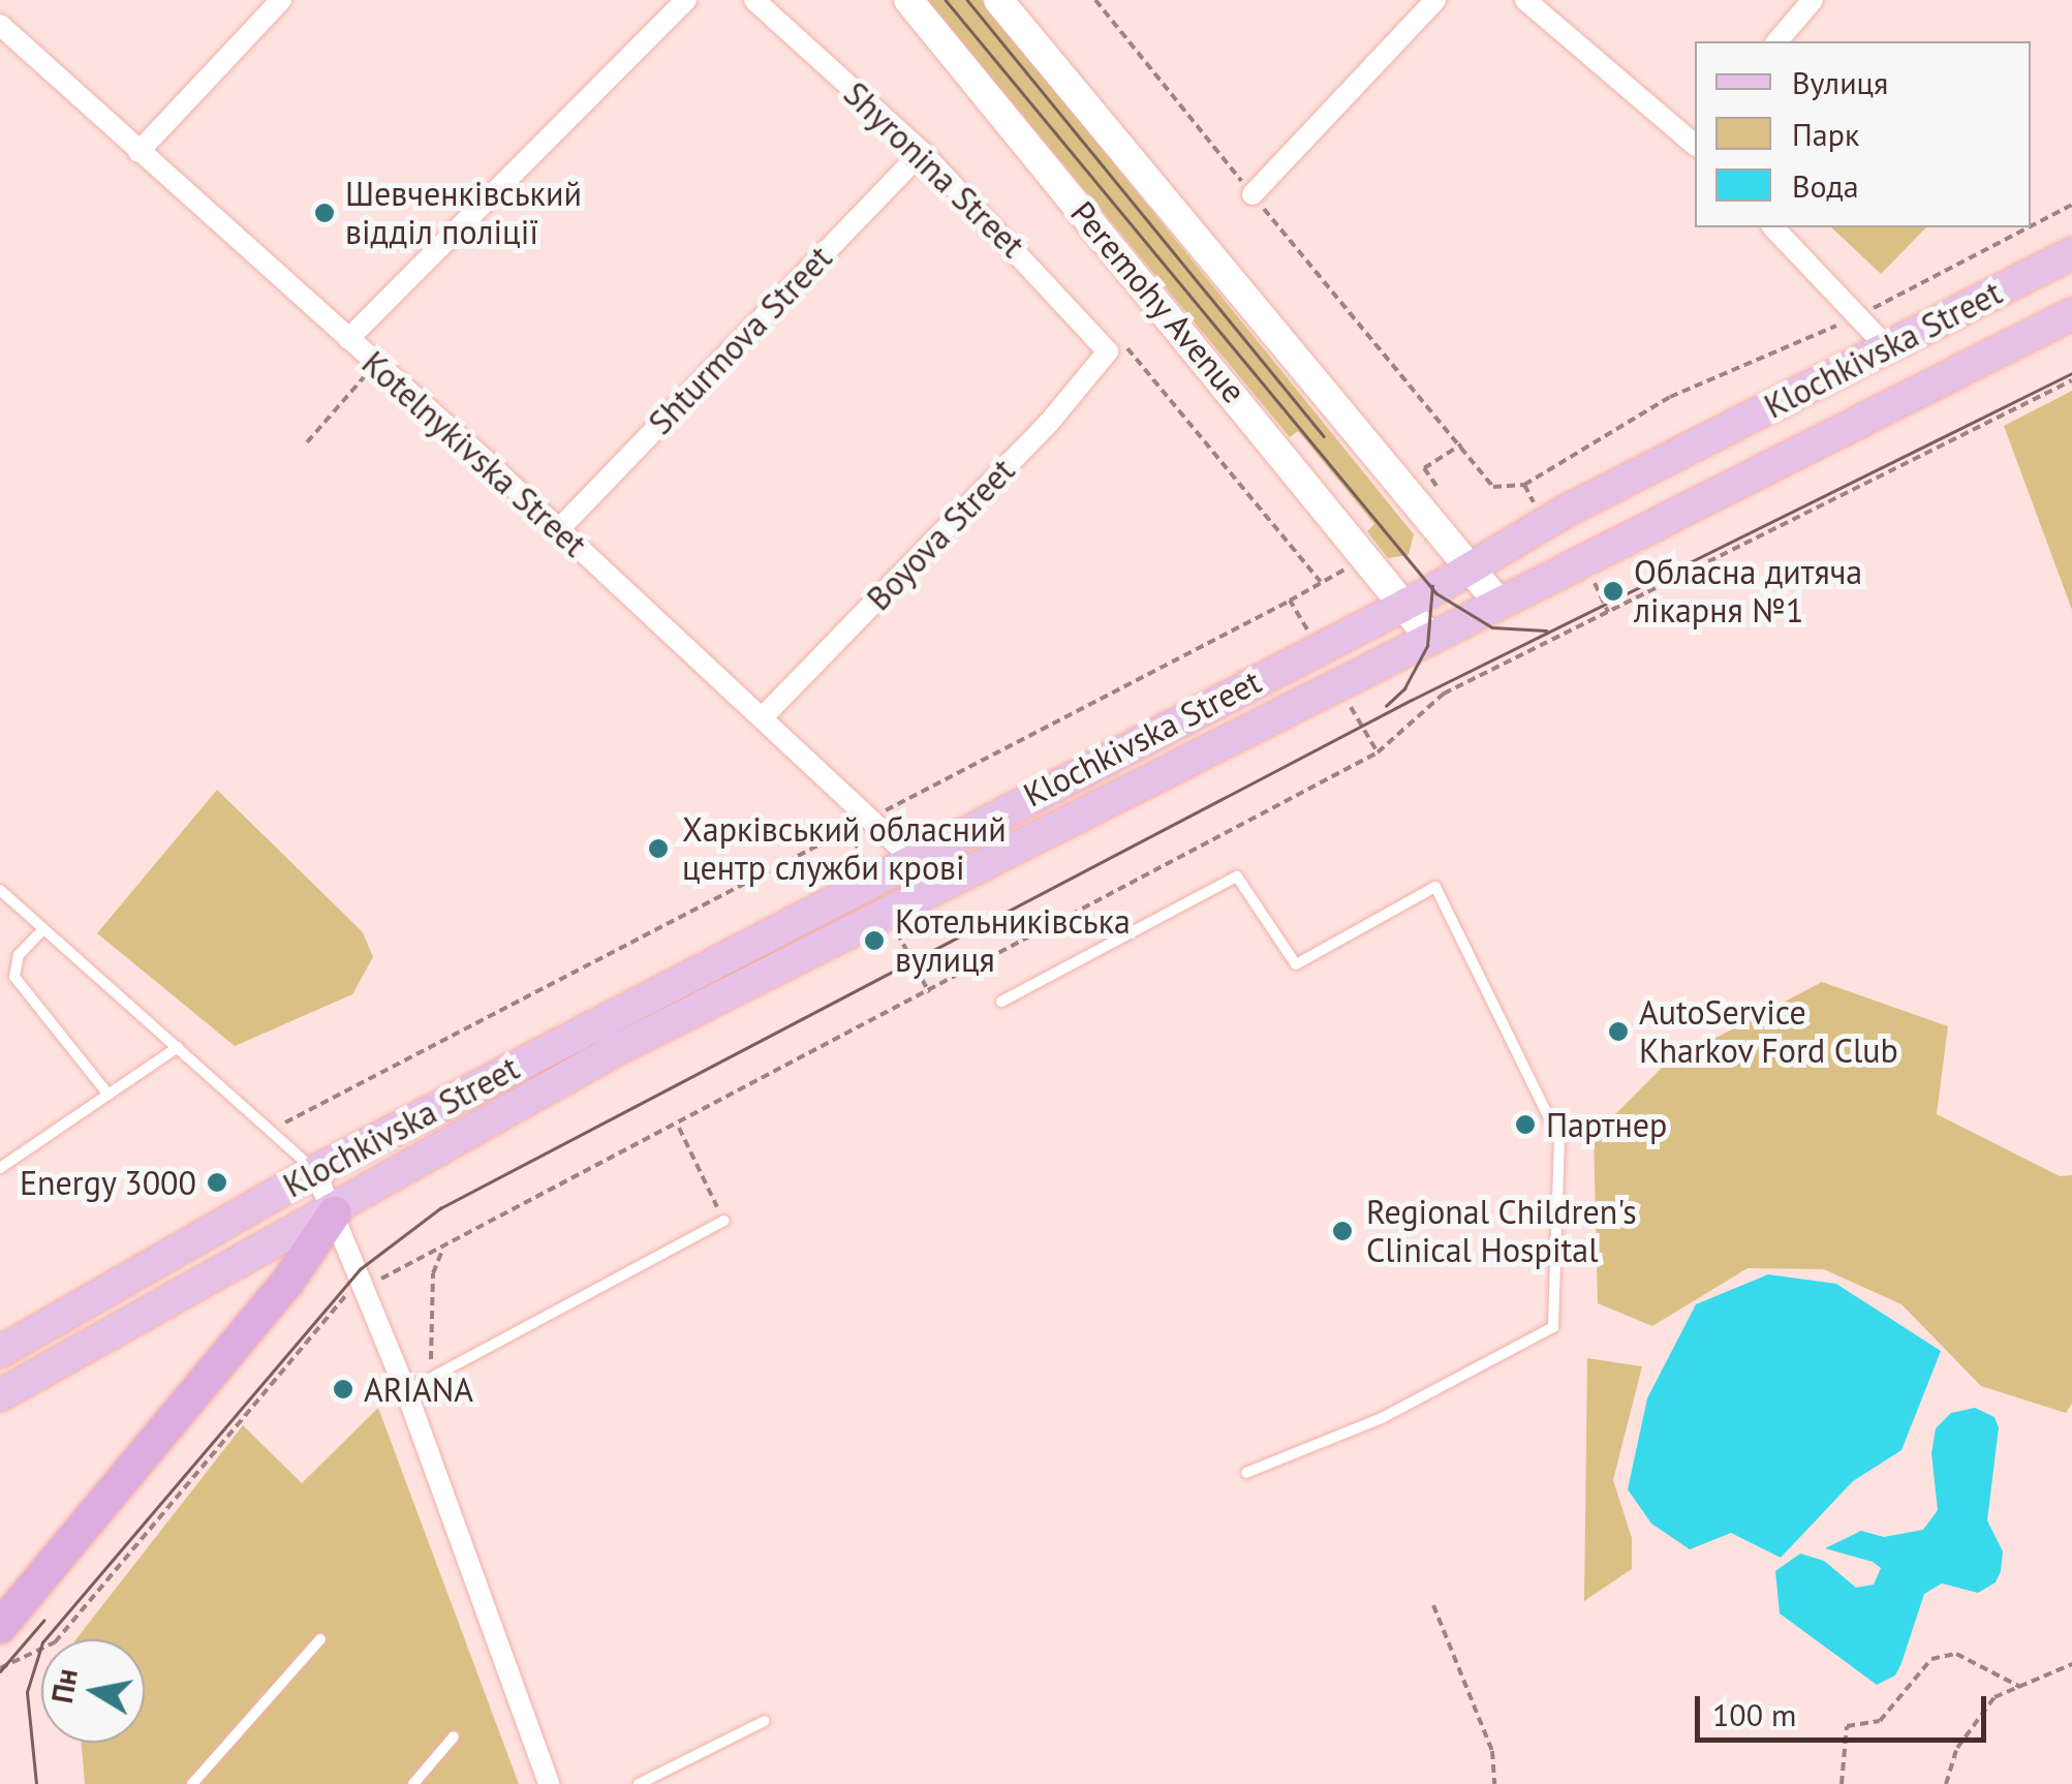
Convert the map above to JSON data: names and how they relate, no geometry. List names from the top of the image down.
{
  "streets": {
    "main road": ["Peremohy Avenue", "Klochkivska Street"],
    "street": [
      "Shyronina Street",
      "Shturmova Street",
      "Kotelnykivska Street",
      "Boyova Street"
    ]
  },
  "crossings": [
    ["Shyronina Street", "Shturmova Street"],
    ["Shyronina Street", "Boyova Street"],
    ["Peremohy Avenue", "Klochkivska Street"],
    ["Shturmova Street", "Kotelnykivska Street"],
    ["Klochkivska Street", "Kotelnykivska Street"],
    ["Kotelnykivska Street", "Boyova Street"]
  ],
  "places": [
    "Шевченківський відділ поліції",
    "Обласна дитяча лікарня №1",
    "Харківський обласний центр служби крові",
    "Котельниківська вулиця",
    "AutoService Kharkov Ford Club",
    "Партнер",
    "Energy 3000",
    "Regional Children's Clinical Hospital",
    "ARIANA"
  ],
  "legend": ["Вулиця", "Парк", "Вода"],
  "scale_bar": "100 m",
  "north": "left"
}
